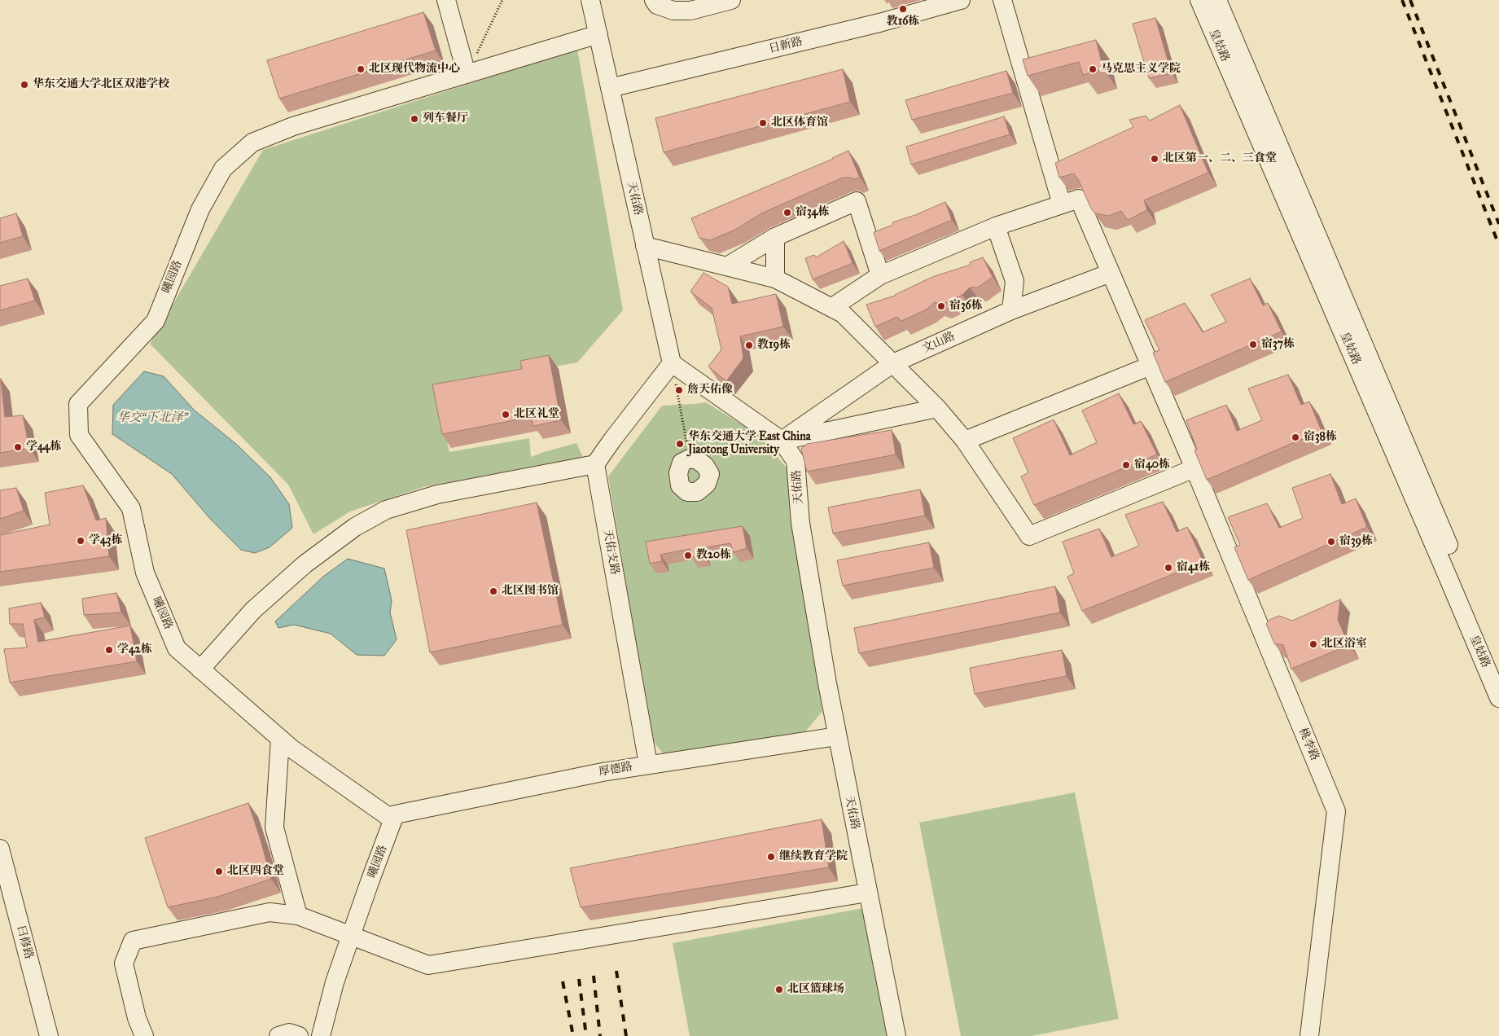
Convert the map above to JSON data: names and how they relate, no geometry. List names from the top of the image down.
{
  "streets": {
    "street": [
      "日新路",
      "皇姑路",
      "天佑路",
      "曦园路",
      "文山路",
      "天佑支路",
      "桃李路",
      "厚德路",
      "曰修路"
    ]
  },
  "crossings": [
    ["日新路", "天佑路"],
    ["天佑路", "曦园路"],
    ["天佑路", "文山路"],
    ["天佑路", "厚德路"],
    ["曦园路", "厚德路"],
    ["文山路", "桃李路"],
    ["天佑支路", "厚德路"]
  ],
  "water": ["华交“下北泽”"],
  "places": [
    "教16栋",
    "北区现代物流中心",
    "马克思主义学院",
    "华东交通大学北区双港学校",
    "列车餐厅",
    "北区体育馆",
    "北区第一、二、三食堂",
    "宿34栋",
    "宿36栋",
    "宿37栋",
    "教19栋",
    "詹天佑像",
    "北区礼堂",
    "宿38栋",
    "华东交通大学 East China Jiaotong University",
    "学44栋",
    "宿40栋",
    "学43栋",
    "宿39栋",
    "教20栋",
    "宿41栋",
    "北区图书馆",
    "北区浴室",
    "学42栋",
    "继续教育学院",
    "北区四食堂",
    "北区篮球场"
  ]
}
